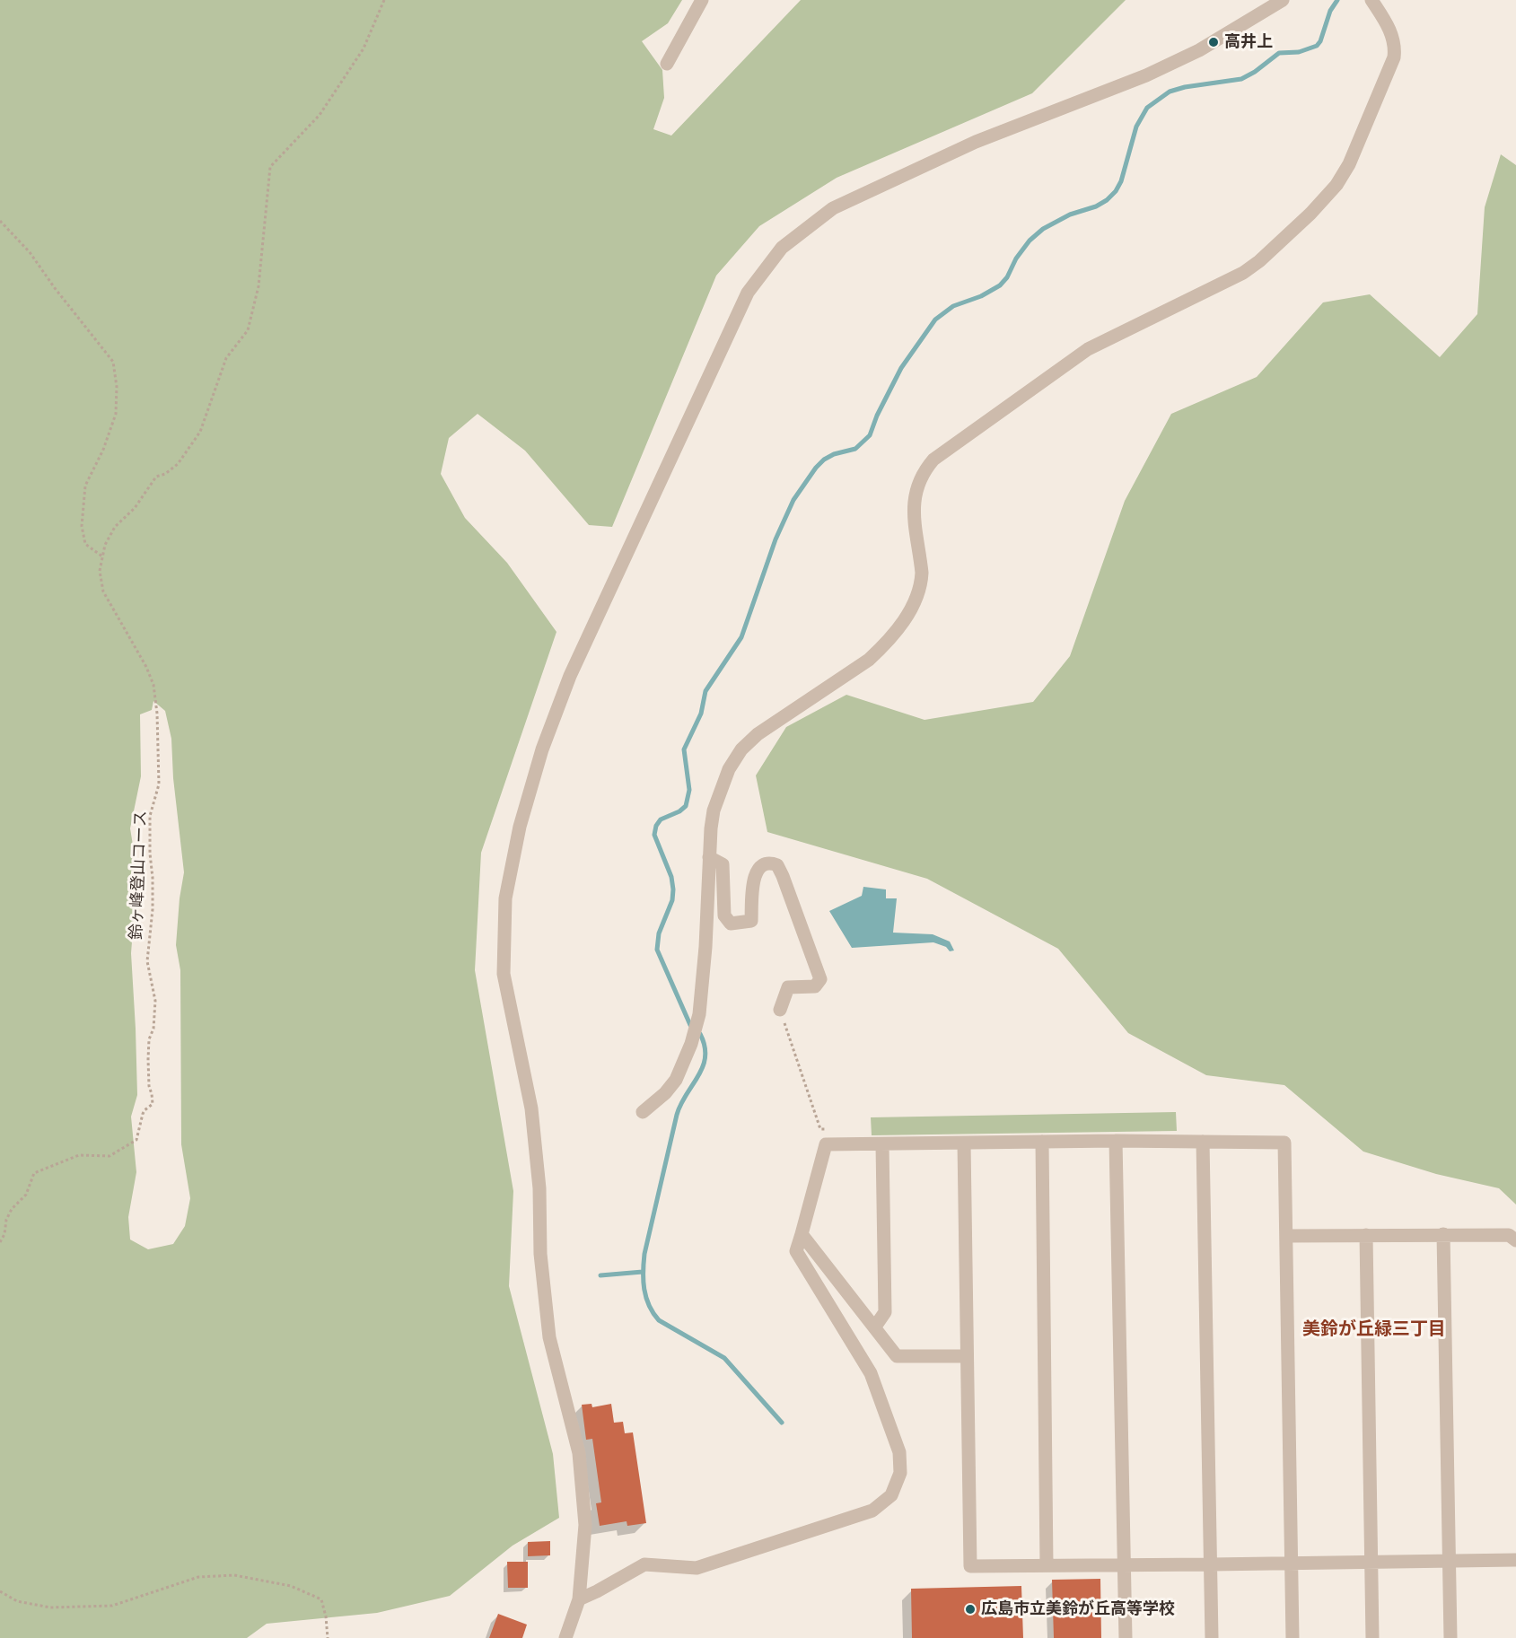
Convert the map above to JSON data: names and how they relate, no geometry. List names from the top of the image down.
{
  "streets": {
    "path": ["鈴ヶ峰登山コース"]
  },
  "districts": ["美鈴が丘緑三丁目"],
  "places": ["高井上", "広島市立美鈴が丘高等学校"]
}
